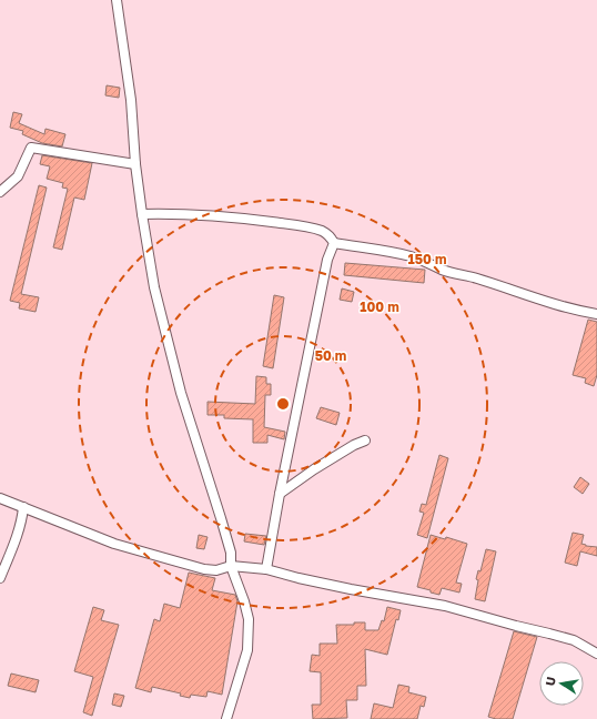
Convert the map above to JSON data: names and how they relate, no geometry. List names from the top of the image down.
{
  "north": "left",
  "rings": ["150 m", "100 m", "50 m"]
}
